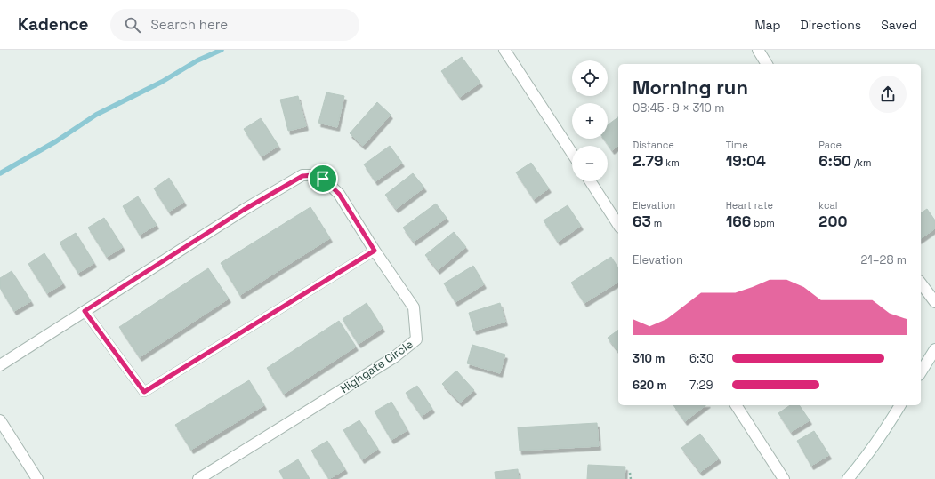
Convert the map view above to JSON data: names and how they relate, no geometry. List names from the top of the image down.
{
  "streets": {
    "street": ["Highgate Circle"]
  },
  "page": {
    "header": "Kadence",
    "search": "Search here",
    "nav": ["Map", "Directions", "Saved"],
    "map_buttons": ["+", "−"],
    "heading": ["Morning run", "08:45 · 9 × 310 m"],
    "stats": [
      ["Distance", "2.79 km"],
      ["Time", "19:04"],
      ["Pace", "6:50 /km"],
      ["Elevation", "63 m"],
      ["Heart rate", "166 bpm"],
      ["kcal", "200"]
    ],
    "chart": ["Elevation", "21–28 m"],
    "list": [
      {
        "name": "310 m",
        "note": "6:30"
      },
      {
        "name": "620 m",
        "note": "7:29"
      }
    ]
  }
}
